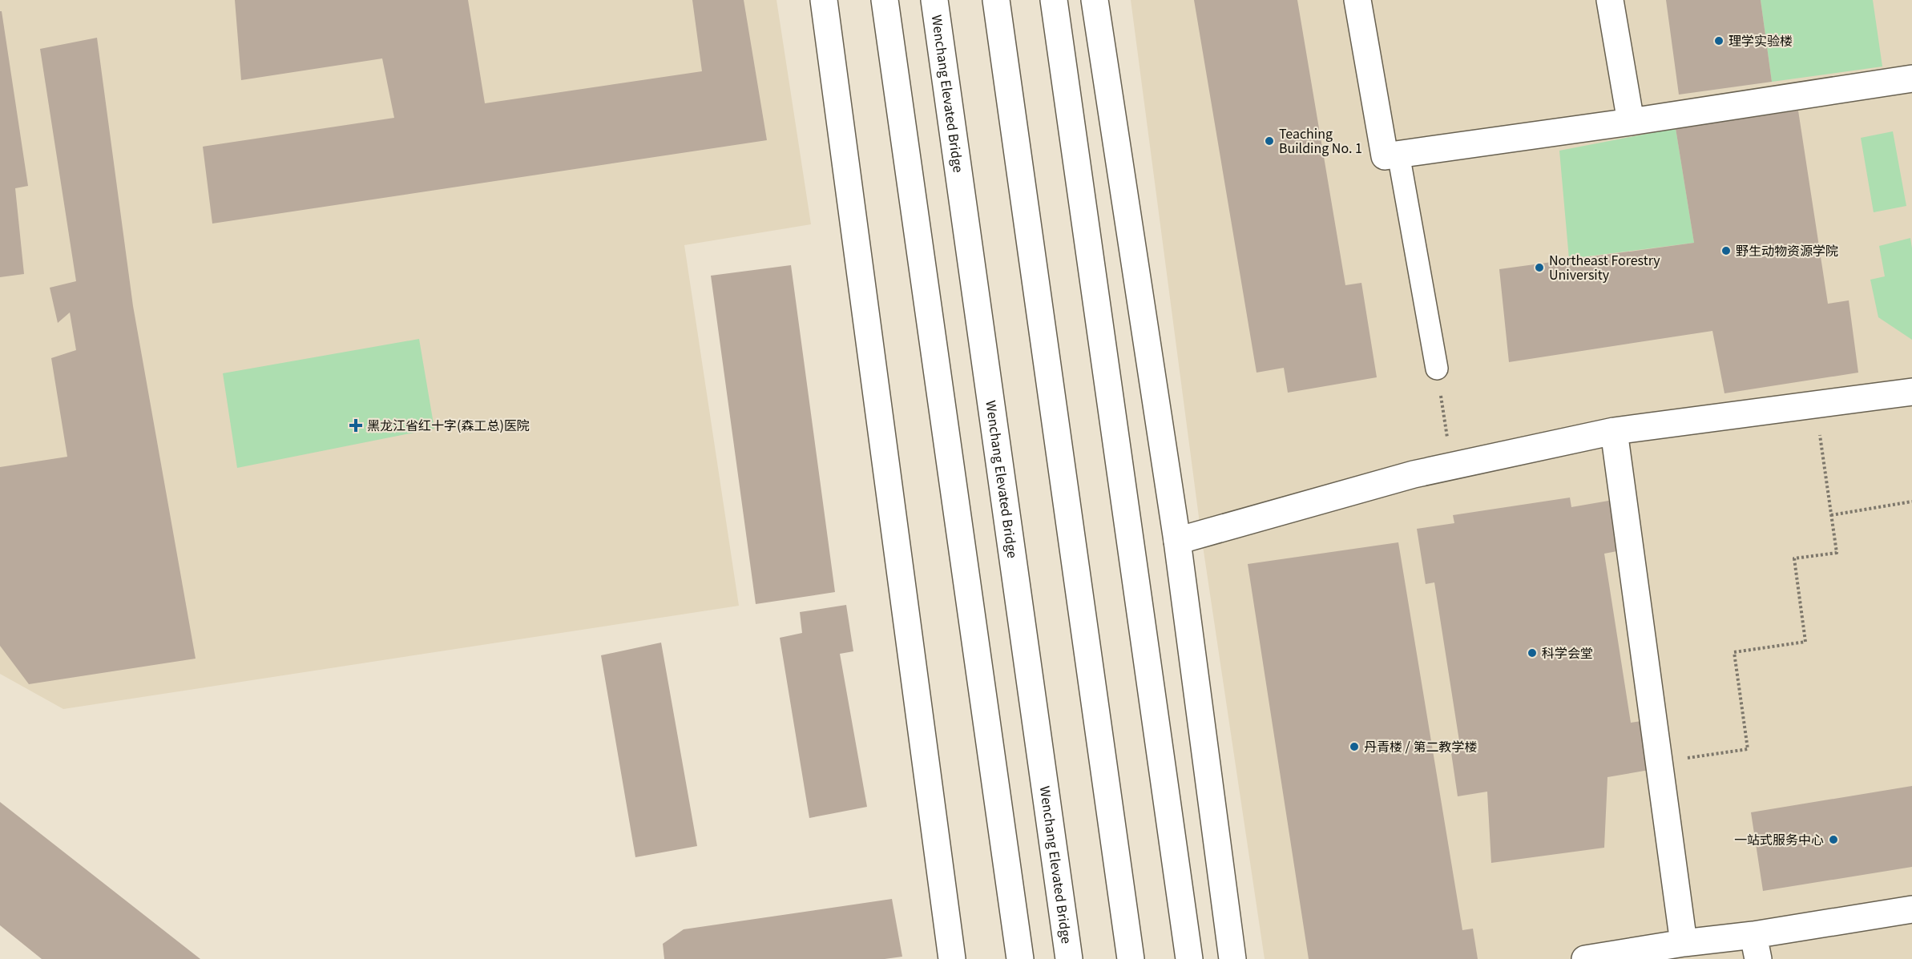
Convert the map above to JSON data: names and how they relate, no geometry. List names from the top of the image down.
{
  "streets": {
    "main road": ["Wenchang Elevated Bridge"]
  },
  "places": {
    "other": [
      "理学实验楼",
      "Teaching Building No. 1",
      "野生动物资源学院",
      "Northeast Forestry University",
      "科学会堂",
      "丹青楼 / 第二教学楼",
      "一站式服务中心"
    ],
    "health": ["黑龙江省红十字(森工总)医院"]
  }
}
